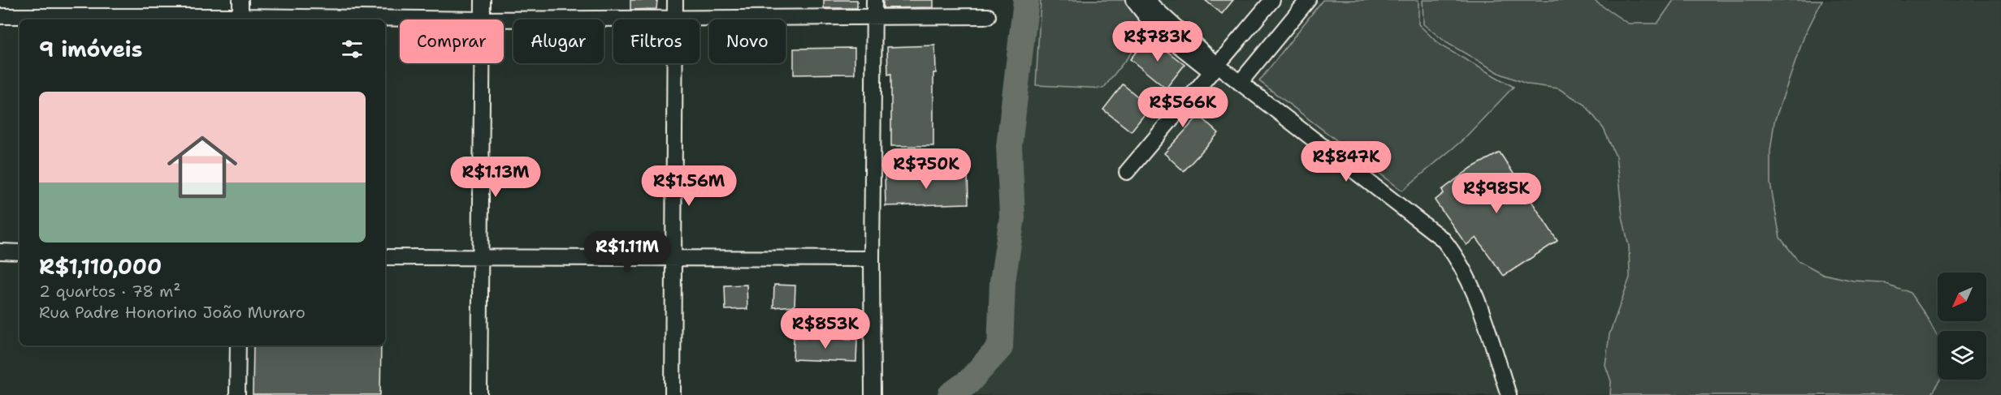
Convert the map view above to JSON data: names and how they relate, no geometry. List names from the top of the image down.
{
  "north": "bottom left",
  "page": {
    "chip": [
      "Comprar",
      "Alugar",
      "Filtros",
      "Novo"
    ],
    "heading": "9 imóveis",
    "price": [
      "R$783K",
      "R$566K",
      "R$847K",
      "R$750K",
      "R$1.13M",
      "R$1.56M",
      "R$985K",
      "R$1.11M",
      "R$853K"
    ],
    "list": [
      {
        "name": "R$1,110,000",
        "note": "2 quartos · 78 m² · Rua Padre Honorino João Muraro"
      }
    ]
  }
}
